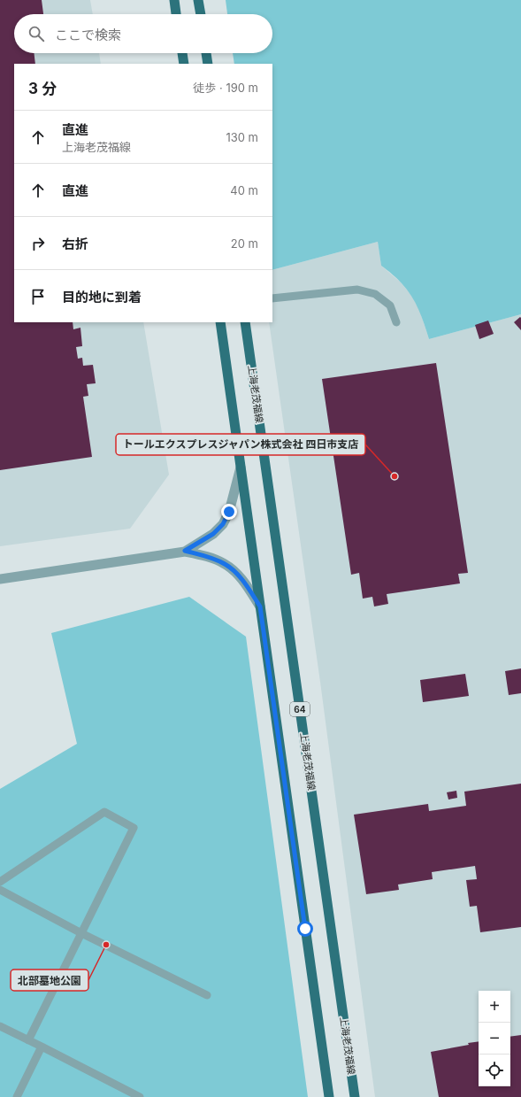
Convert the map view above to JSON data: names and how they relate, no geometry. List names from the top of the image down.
{
  "streets": {
    "main road": ["上海老茂福線", "64"]
  },
  "places": ["トールエクスプレスジャパン株式会社 四日市支店", "北部墓地公園"],
  "page": {
    "search": "ここで検索",
    "heading": ["3 分", "徒歩 · 190 m"],
    "list": [
      ["直進", "上海老茂福線", "130 m"],
      ["直進", "40 m"],
      ["右折", "20 m"],
      "目的地に到着"
    ],
    "map_buttons": ["+", "−"]
  }
}
